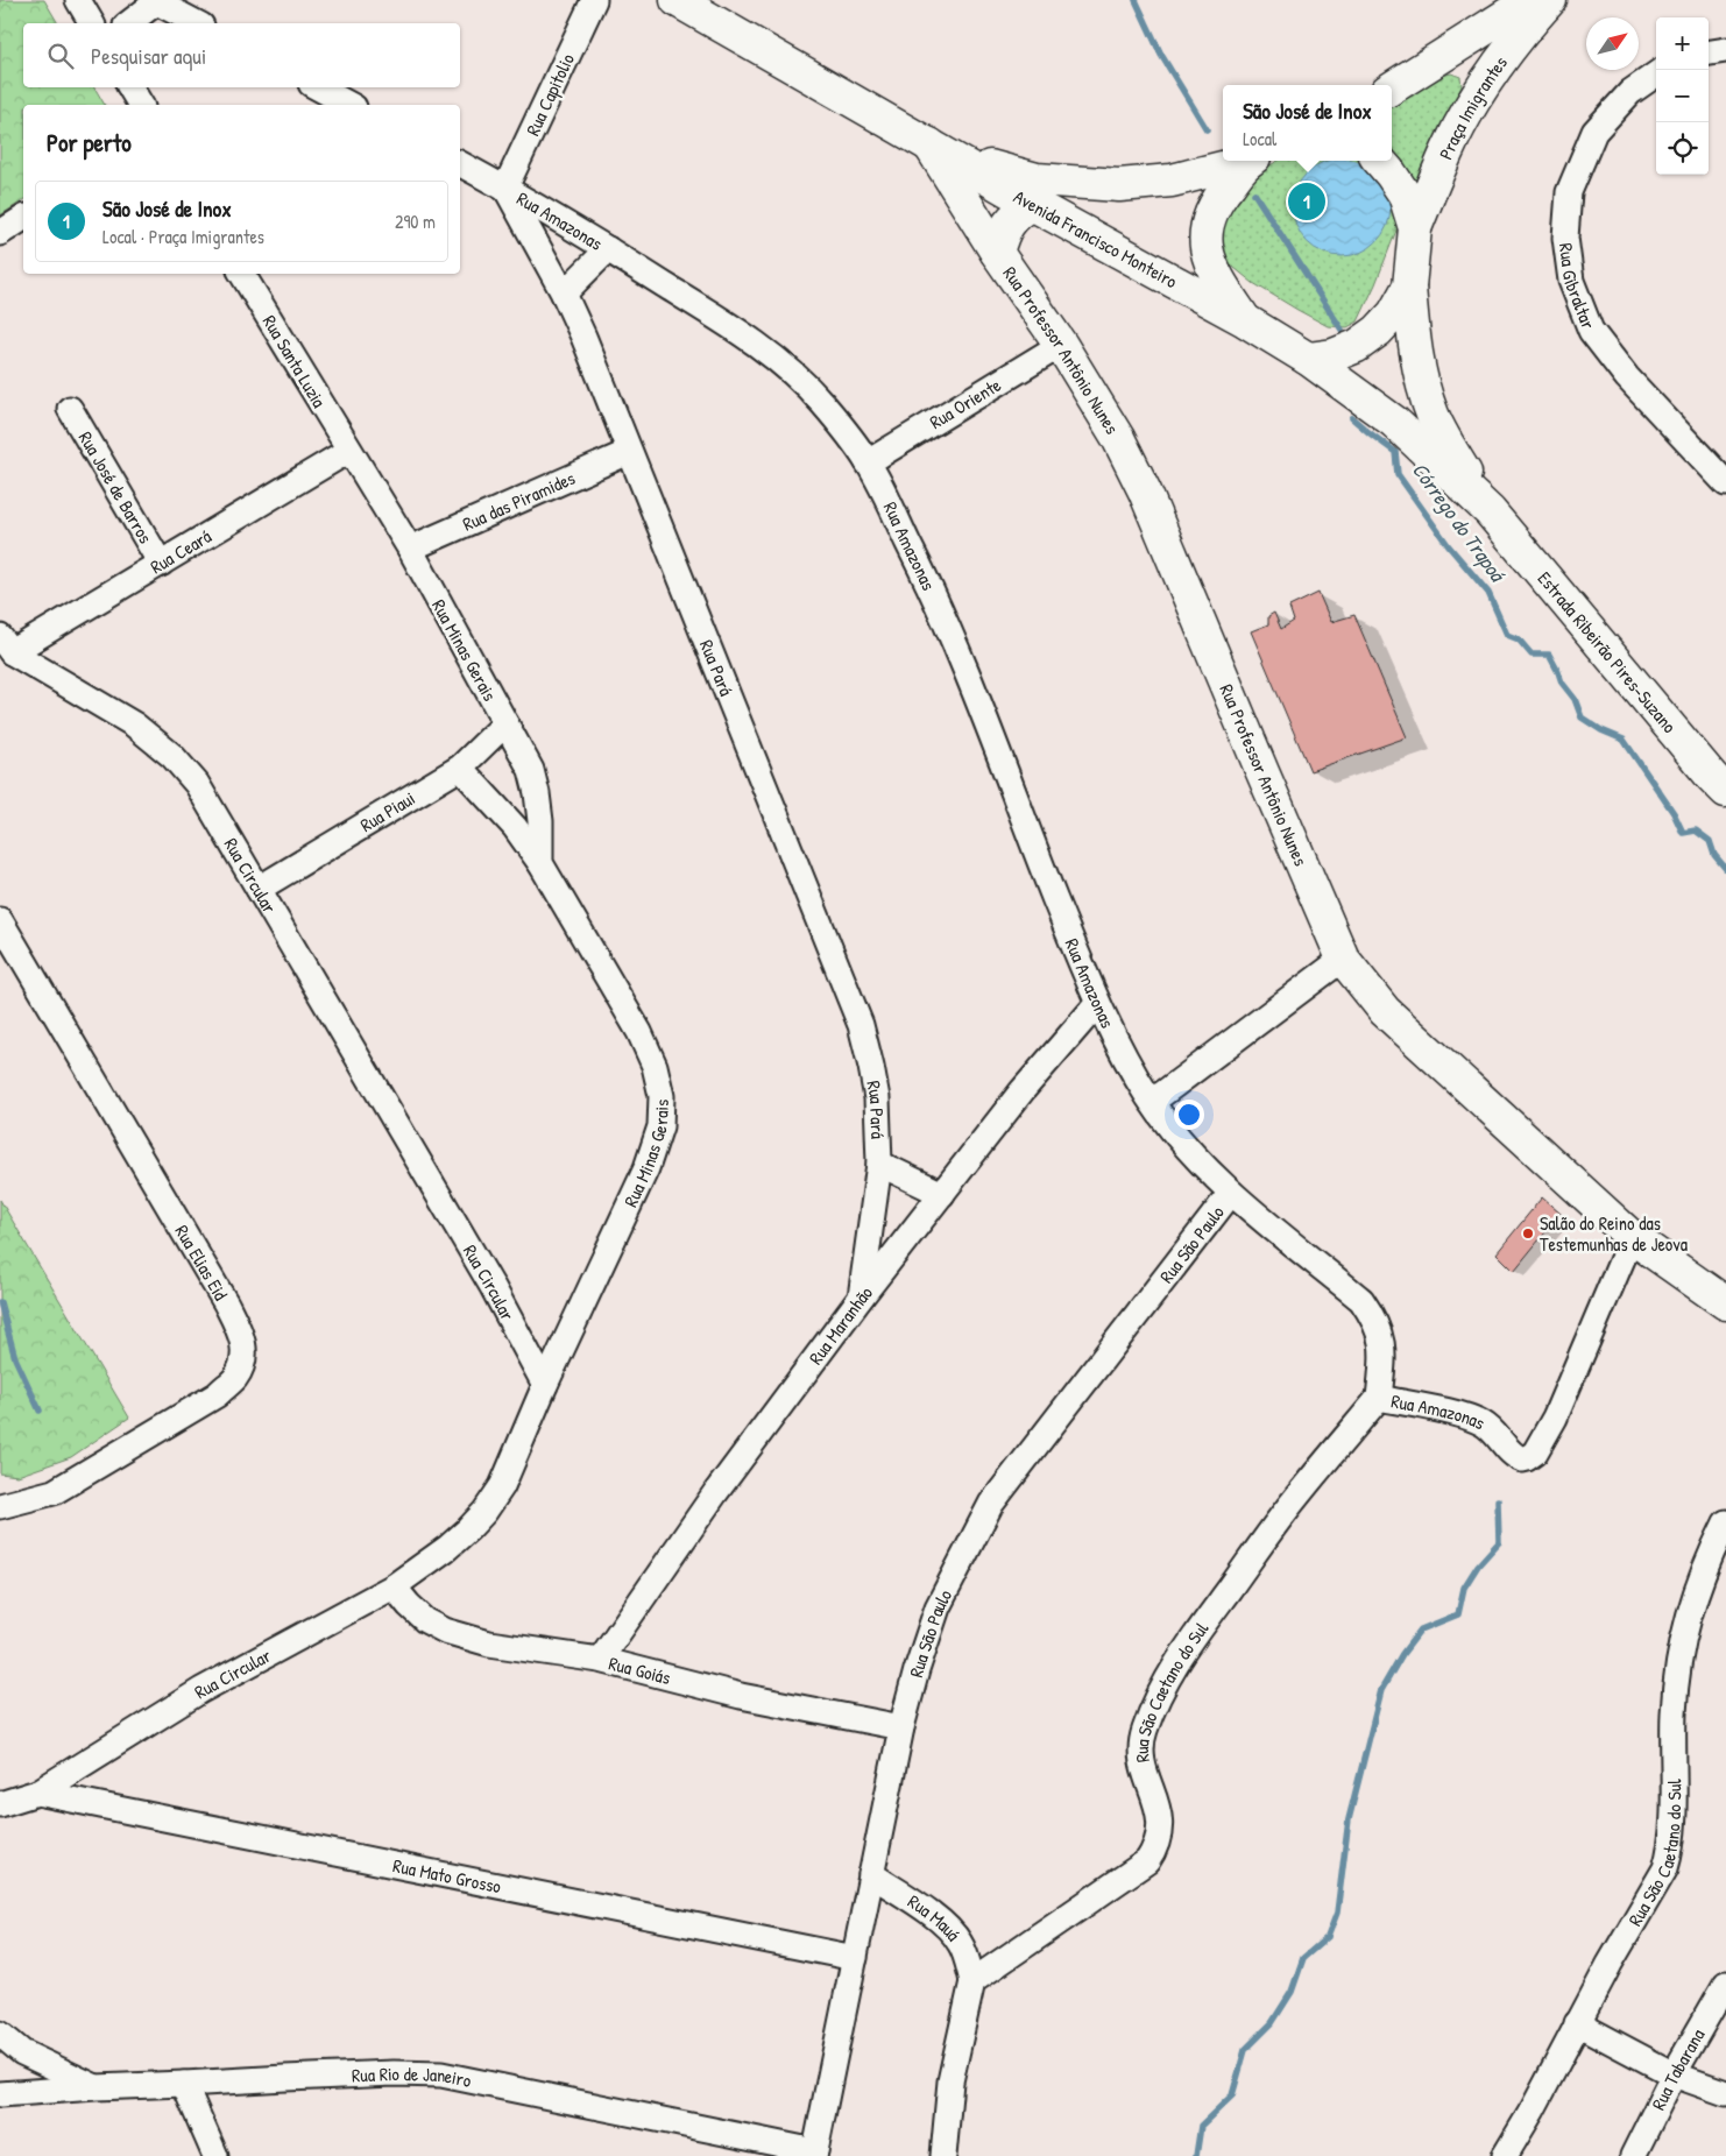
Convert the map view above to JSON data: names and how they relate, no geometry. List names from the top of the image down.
{
  "streets": {
    "main road": [
      "Praça Imigrantes",
      "Avenida Francisco Monteiro",
      "Rua Professor Antônio Nunes",
      "Estrada Ribeirão Pires-Suzano"
    ],
    "street": [
      "Rua Capitolio",
      "Rua Amazonas",
      "Rua Gibraltar",
      "Rua Santa Luzia",
      "Rua Oriente",
      "Rua José de Barros",
      "Rua das Piramides",
      "Rua Ceará",
      "Rua Minas Gerais",
      "Rua Pará",
      "Rua Piaui",
      "Rua Circular",
      "Rua São Paulo",
      "Rua Elias Eid",
      "Rua Maranhão",
      "Rua Goiás",
      "Rua São Caetano do Sul",
      "Rua Mato Grosso",
      "Rua Mauá",
      "Rua Tabarana",
      "Rua Rio de Janeiro"
    ]
  },
  "crossings": [
    ["Rua Capitolio", "Rua Amazonas"],
    ["Rua Capitolio", "Rua Pará"],
    ["Rua Amazonas", "Rua Professor Antônio Nunes"],
    ["Rua Amazonas", "Rua Oriente"],
    ["Rua Amazonas", "Rua Pará"],
    ["Rua Amazonas", "Rua São Paulo"],
    ["Rua Amazonas", "Rua Maranhão"],
    ["Rua Amazonas", "Rua São Caetano do Sul"],
    ["Avenida Francisco Monteiro", "Rua Professor Antônio Nunes"],
    ["Avenida Francisco Monteiro", "Estrada Ribeirão Pires-Suzano"],
    ["Rua Professor Antônio Nunes", "Rua Oriente"],
    ["Rua Santa Luzia", "Rua Ceará"],
    ["Rua Santa Luzia", "Rua Minas Gerais"],
    ["Rua José de Barros", "Rua Ceará"],
    ["Rua das Piramides", "Rua Minas Gerais"],
    ["Rua das Piramides", "Rua Pará"],
    ["Rua Ceará", "Rua Minas Gerais"],
    ["Rua Ceará", "Rua Circular"],
    ["Rua Minas Gerais", "Rua Piaui"],
    ["Rua Minas Gerais", "Rua Circular"],
    ["Rua Pará", "Rua Maranhão"],
    ["Rua Piaui", "Rua Circular"],
    ["Rua Circular", "Rua Goiás"],
    ["Rua Circular", "Rua Mato Grosso"],
    ["Rua São Paulo", "Rua Goiás"],
    ["Rua São Paulo", "Rua Mato Grosso"],
    ["Rua São Paulo", "Rua Mauá"],
    ["Rua São Paulo", "Rua Rio de Janeiro"],
    ["Rua Maranhão", "Rua Goiás"],
    ["Rua São Caetano do Sul", "Rua Mauá"]
  ],
  "water": ["Córrego do Trapoá"],
  "places": ["Salão do Reino das Testemunhas de Jeova"],
  "north": "top right",
  "page": {
    "map_buttons": ["+", "−"],
    "search": "Pesquisar aqui",
    "popup": ["São José de Inox", "Local"],
    "heading": "Por perto",
    "pins": "1",
    "list": [
      {
        "mark": "1",
        "name": "São José de Inox",
        "note": "Local · Praça Imigrantes",
        "value": "290 m"
      }
    ]
  }
}
